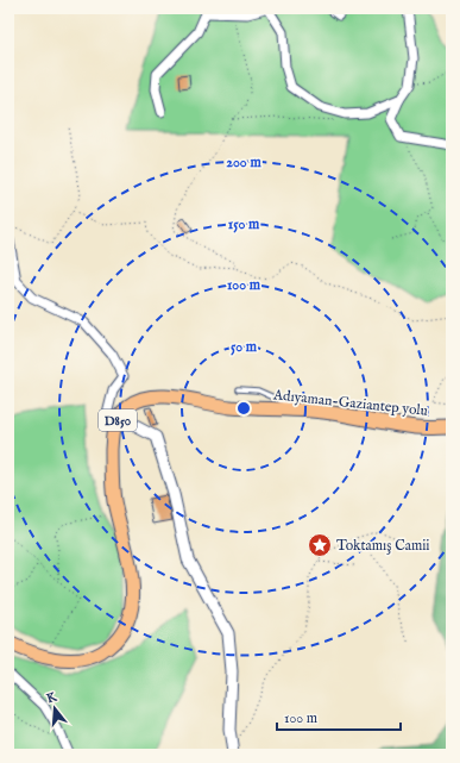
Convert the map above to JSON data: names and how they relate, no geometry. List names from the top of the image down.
{
  "streets": {
    "main road": ["Adıyaman-Gaziantep yolu", "D850"]
  },
  "crossings": [
    ["Adıyaman-Gaziantep yolu", "D850"]
  ],
  "places": {
    "place": ["Toktamış Camii"]
  },
  "scale_bar": "100 m",
  "north": "top",
  "rings": [
    "200 m",
    "150 m",
    "100 m",
    "50 m"
  ]
}
